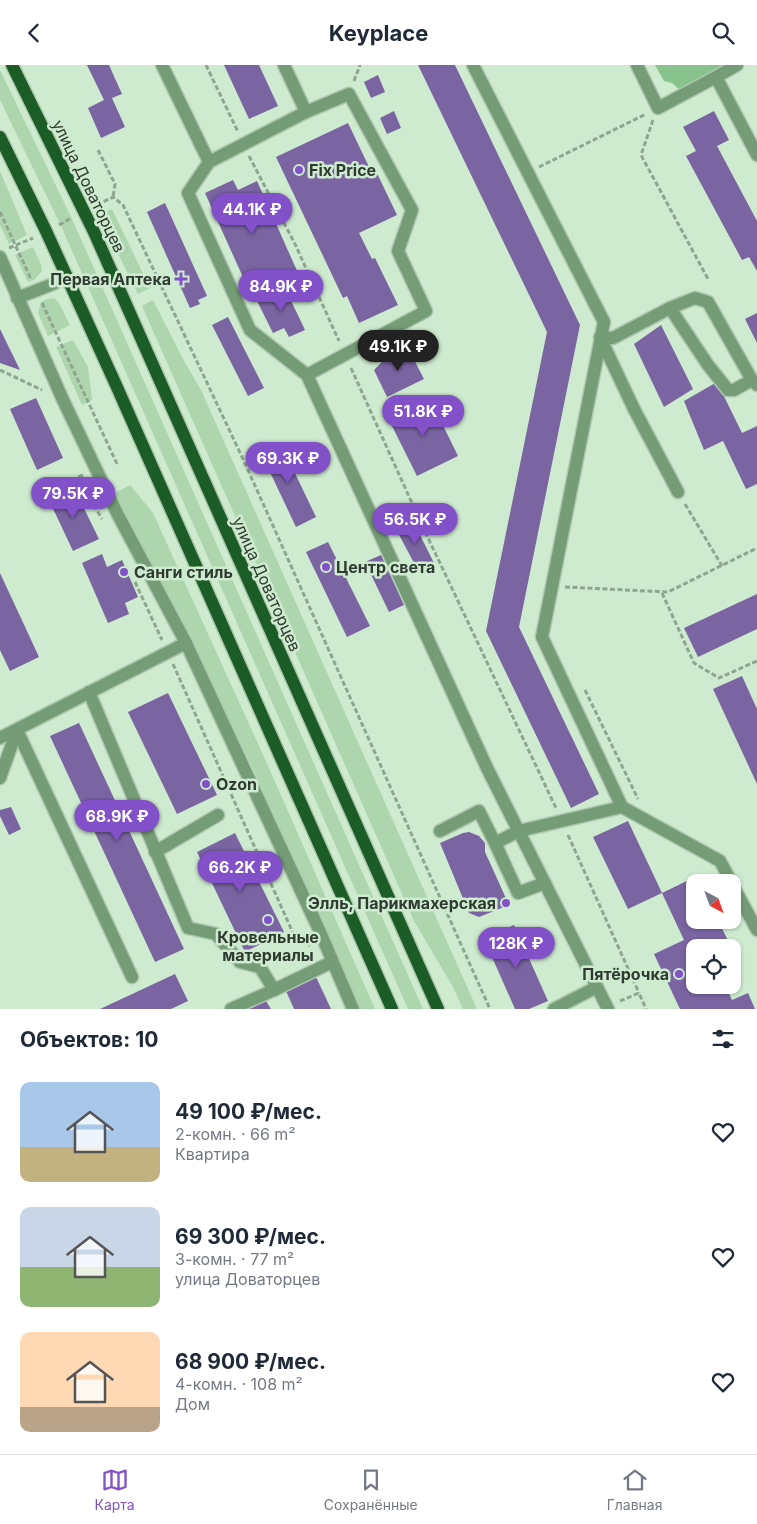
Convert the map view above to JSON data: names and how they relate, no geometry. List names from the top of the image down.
{
  "streets": {
    "main road": ["улица Доваторцев"]
  },
  "places": {
    "other": [
      "Fix Price",
      "Центр света",
      "Санги стиль",
      "Ozon",
      "Элль, Парикмахерская",
      "Кровельные материалы",
      "Пятёрочка"
    ],
    "health": ["Первая Аптека"]
  },
  "north": "bottom right",
  "page": {
    "header": "Keyplace",
    "price": [
      "44.1K ₽",
      "84.9K ₽",
      "49.1K ₽",
      "51.8K ₽",
      "69.3K ₽",
      "79.5K ₽",
      "56.5K ₽",
      "68.9K ₽",
      "66.2K ₽",
      "128K ₽"
    ],
    "heading": "Объектов: 10",
    "list": [
      {
        "name": "49 100 ₽/мес.",
        "note": "2-комн. · 66 m² · Квартира"
      },
      {
        "name": "69 300 ₽/мес.",
        "note": "3-комн. · 77 m² · улица Доваторцев"
      },
      {
        "name": "68 900 ₽/мес.",
        "note": "4-комн. · 108 m² · Дом"
      }
    ],
    "tabs": ["Карта", "Сохранённые", "Главная"]
  }
}
